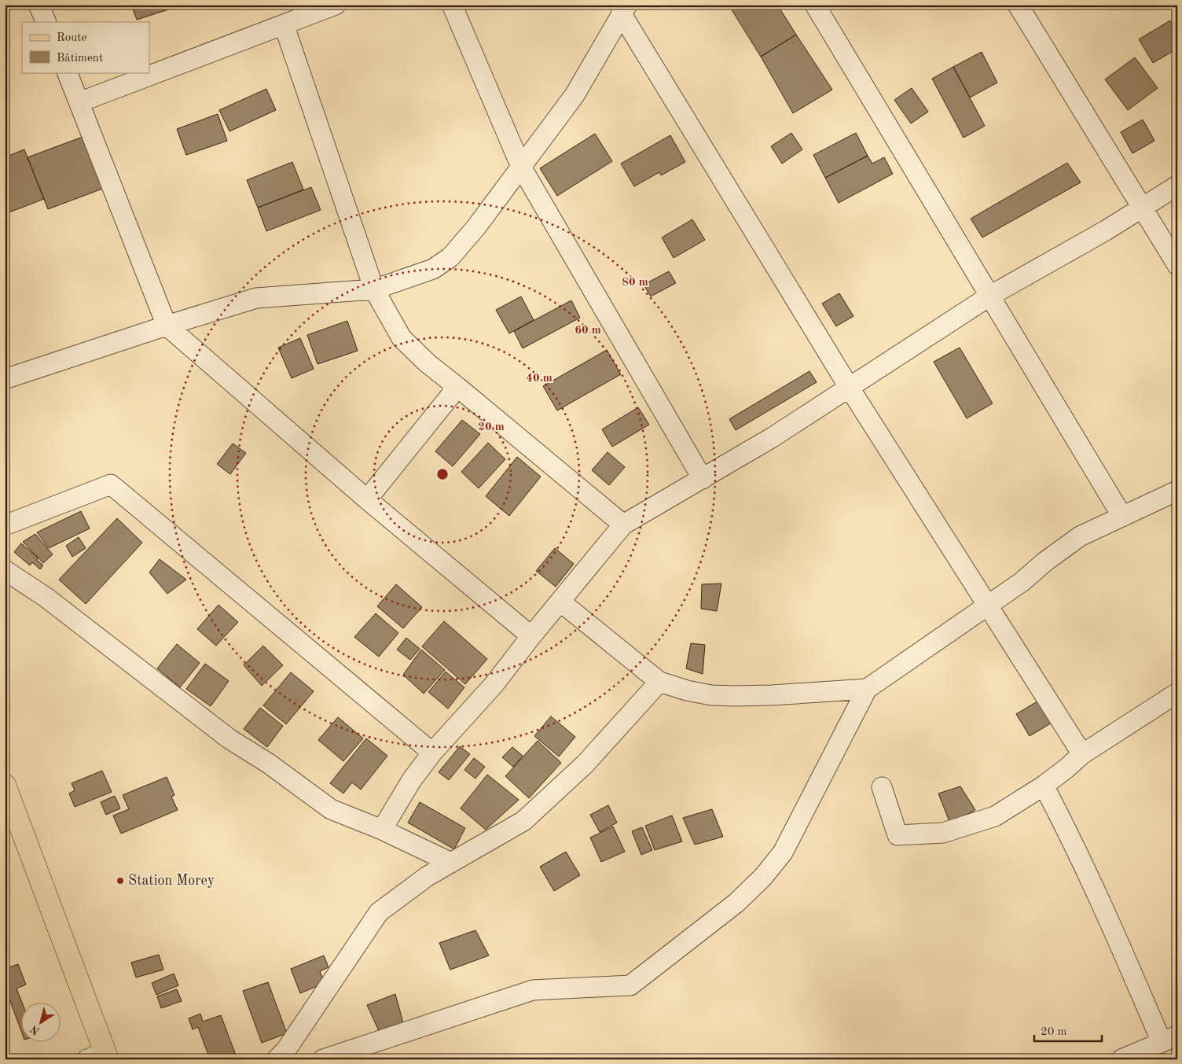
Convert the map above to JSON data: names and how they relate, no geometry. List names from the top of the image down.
{
  "places": ["Station Morey"],
  "legend": ["Route", "Bâtiment"],
  "scale_bar": "20 m",
  "north": "bottom left",
  "rings": [
    "80 m",
    "60 m",
    "40 m",
    "20 m"
  ]
}
